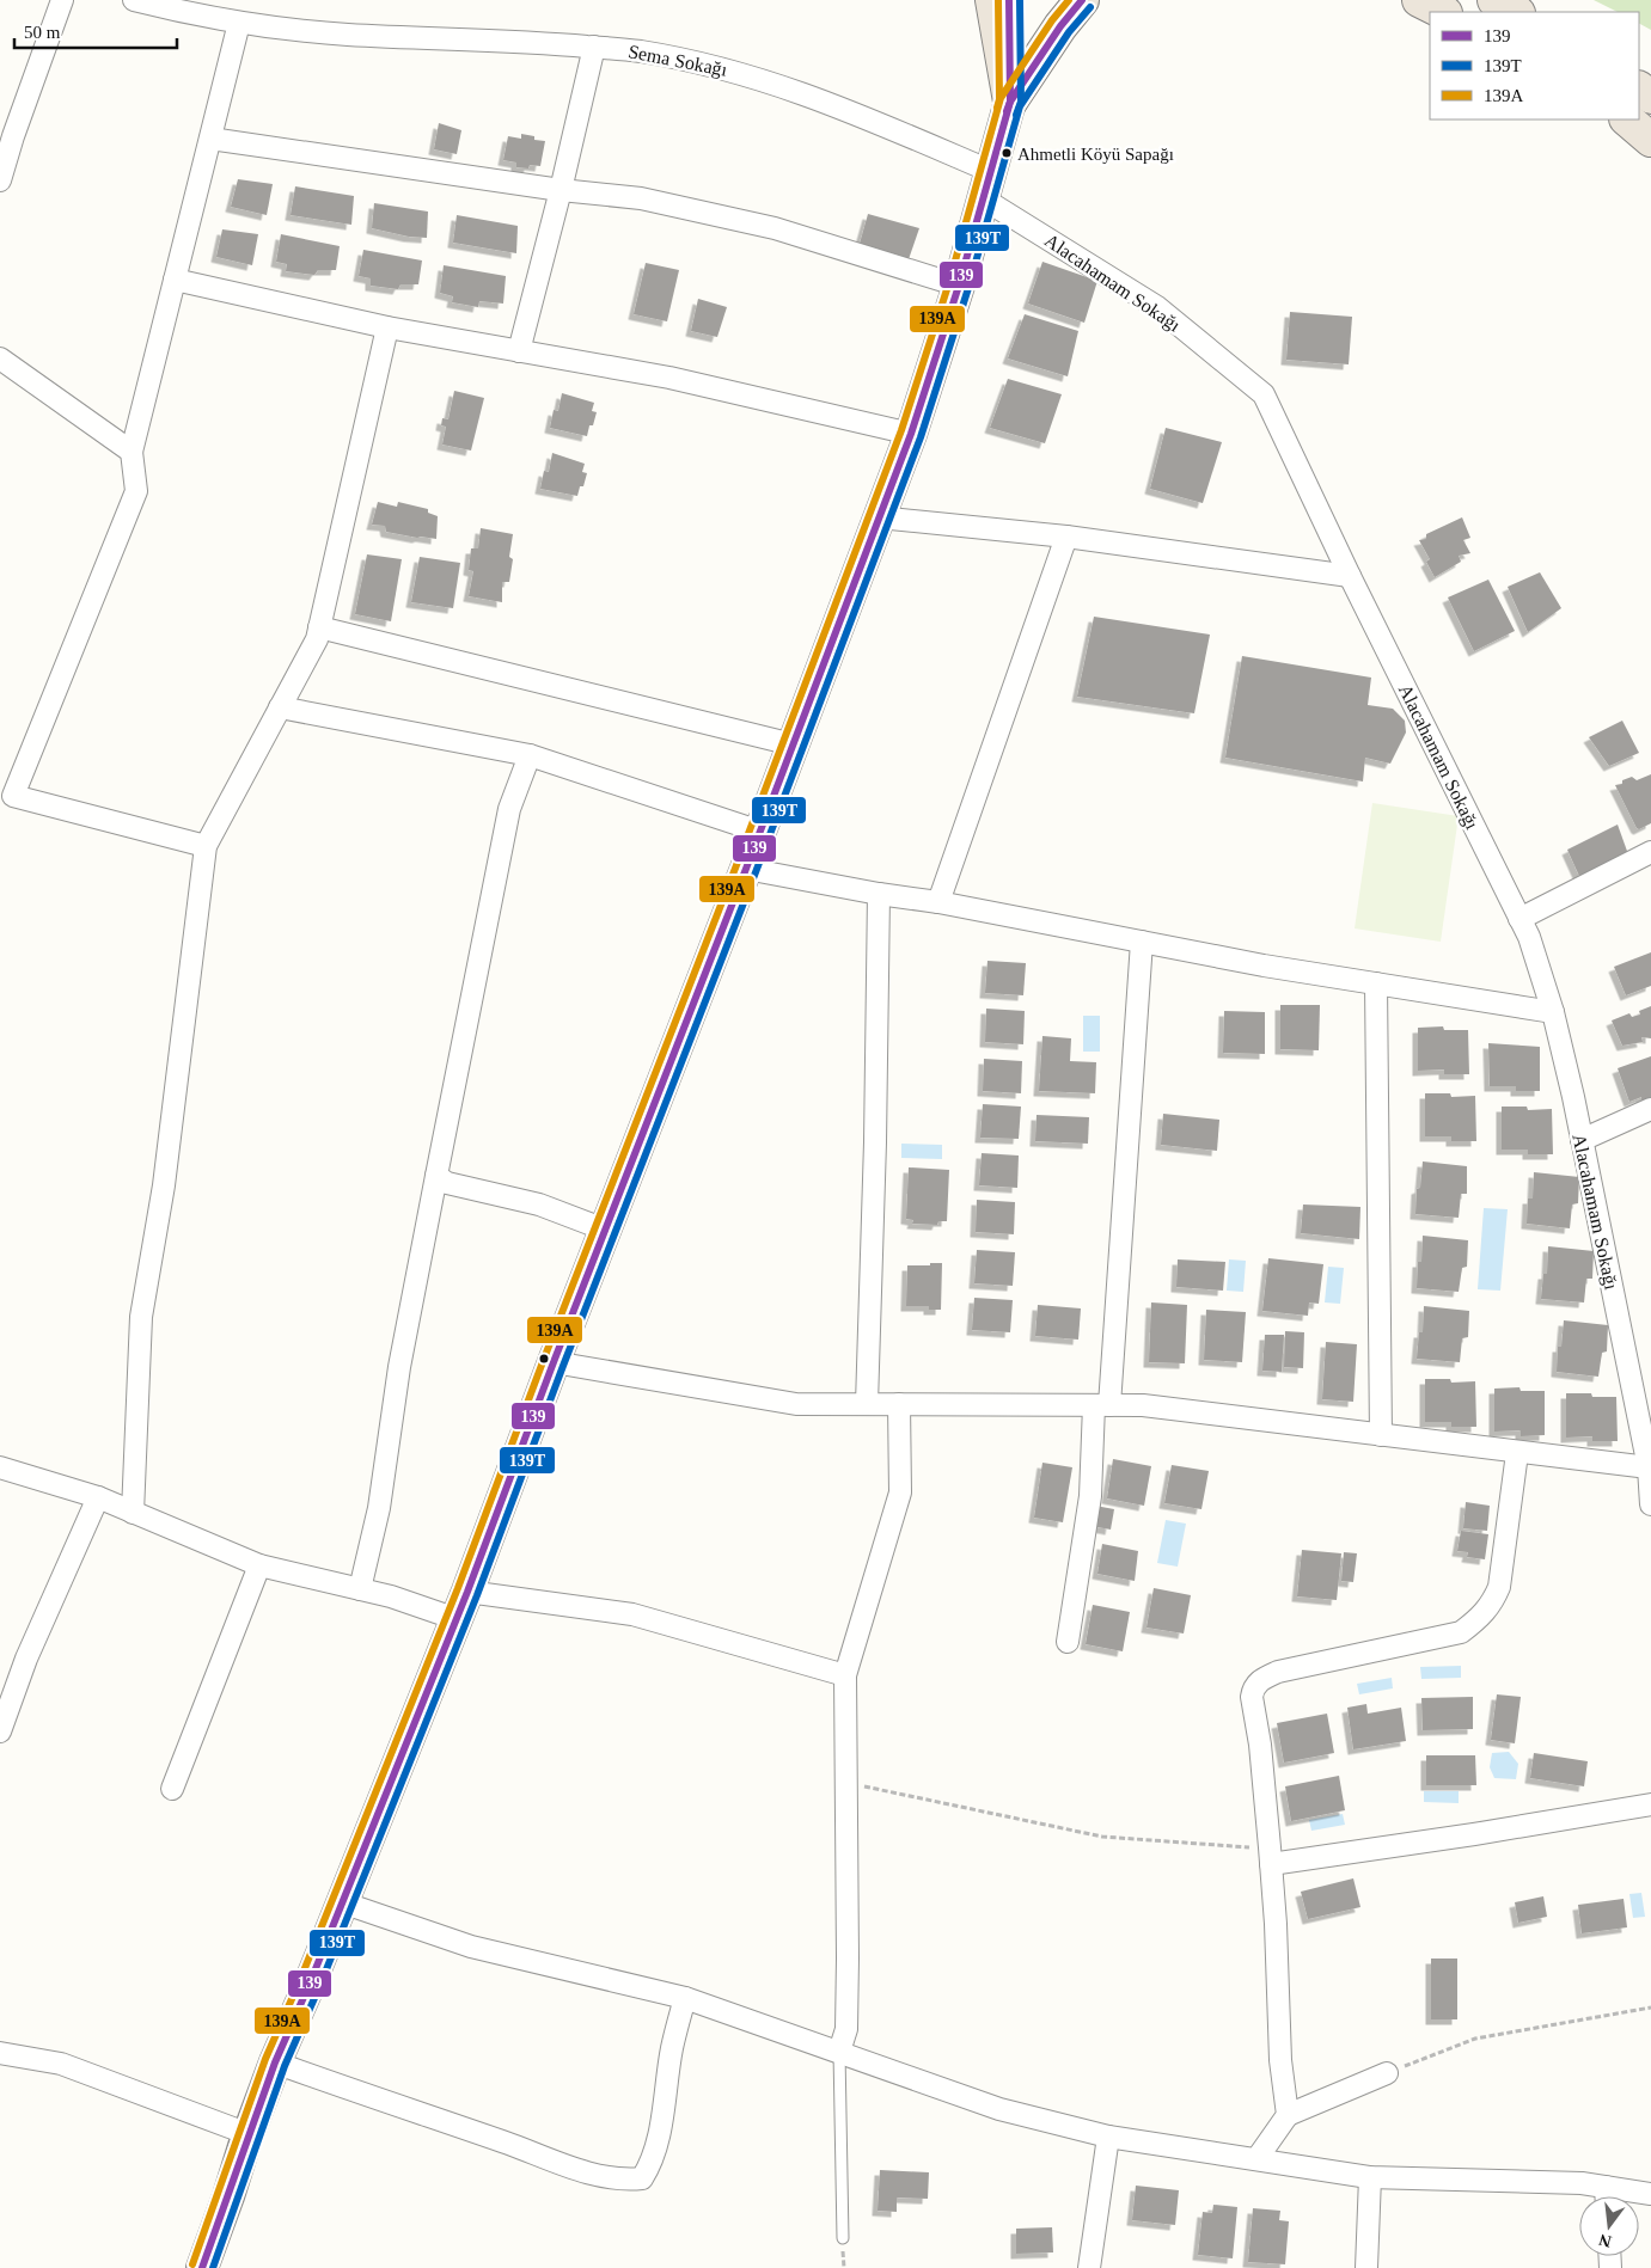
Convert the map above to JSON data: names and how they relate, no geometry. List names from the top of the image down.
{
  "streets": {
    "street": ["Sema Sokağı", "Alacahamam Sokağı"]
  },
  "crossings": [
    ["Sema Sokağı", "Alacahamam Sokağı"]
  ],
  "places": ["Ahmetli Köyü Sapağı"],
  "lines": ["transit line 139", "transit line 139T", "transit line 139A"],
  "legend": ["139", "139T", "139A"],
  "scale_bar": "50 m",
  "north": "bottom"
}
